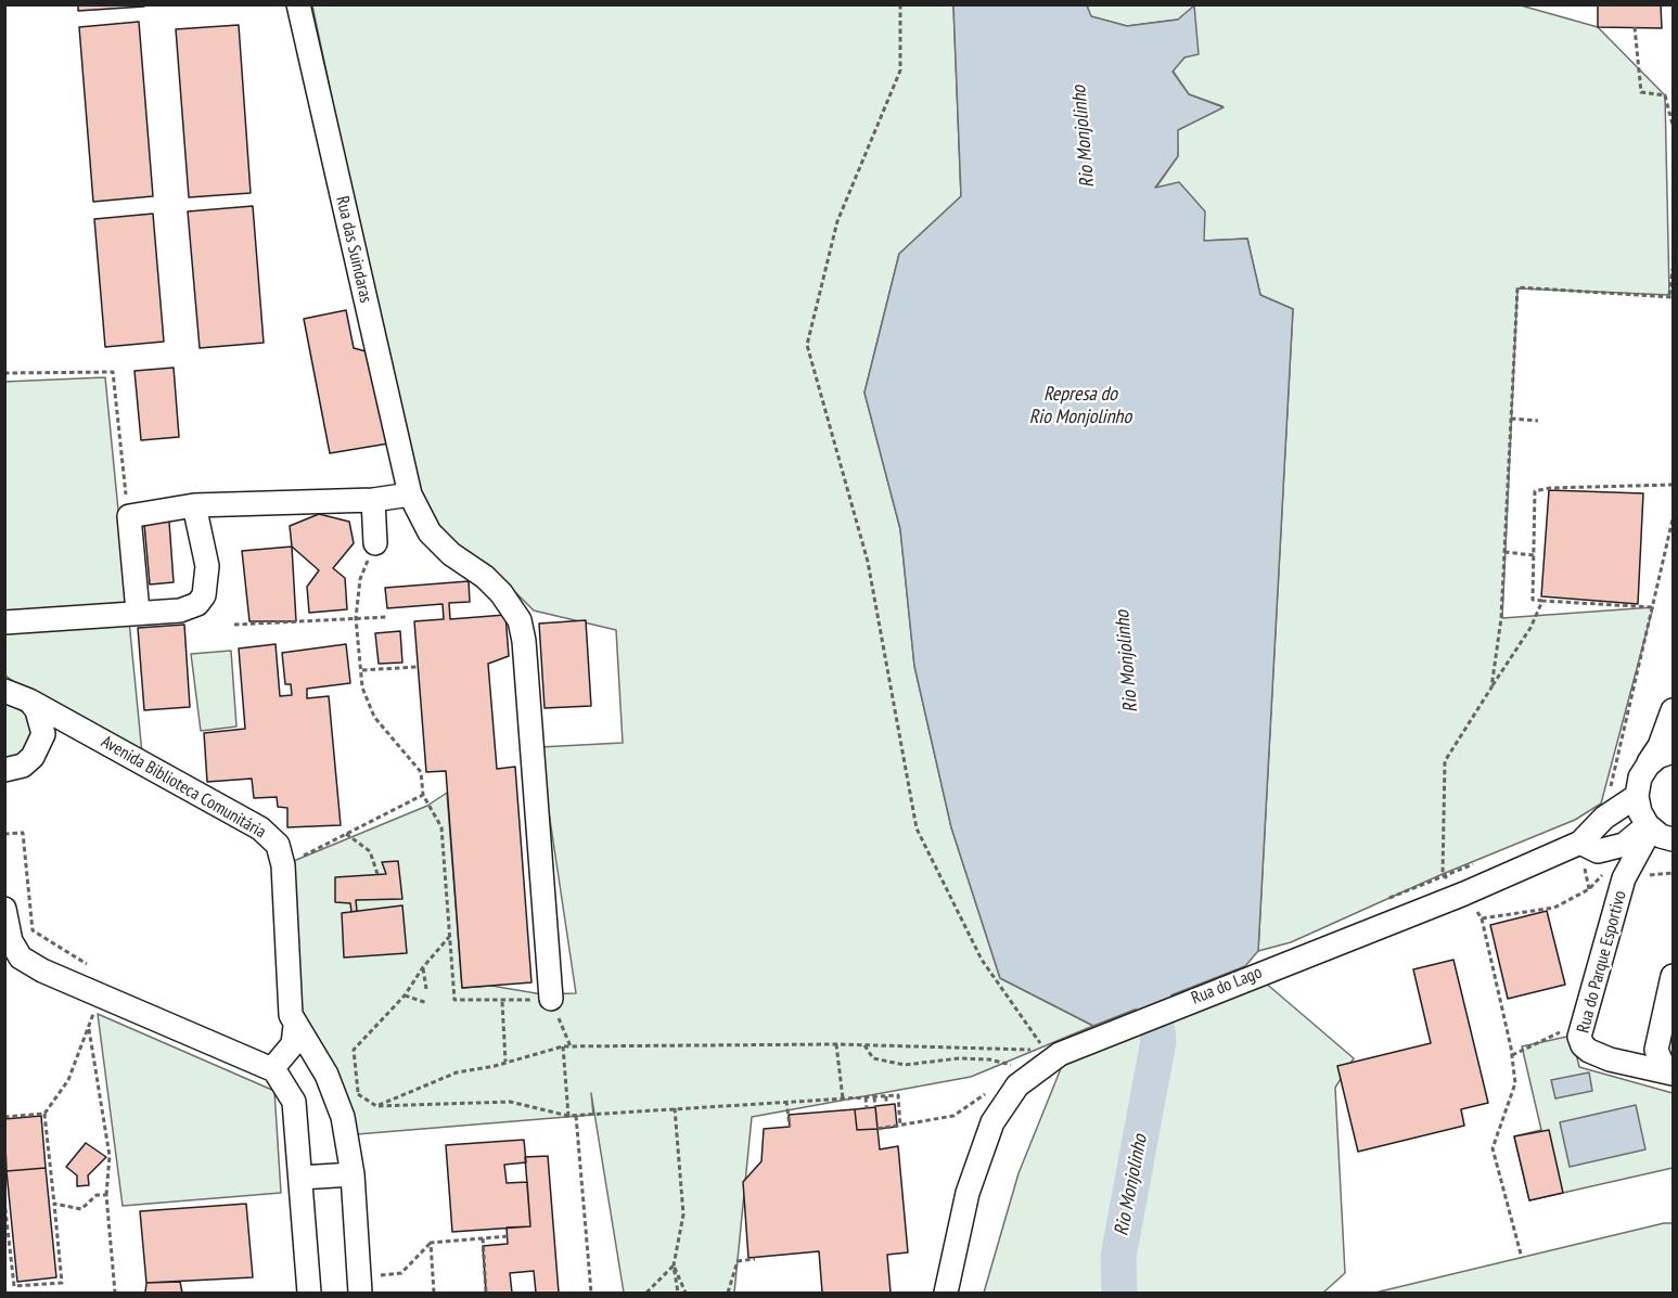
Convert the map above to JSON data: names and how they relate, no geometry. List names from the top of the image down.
{
  "streets": {
    "street": [
      "Rua das Suindaras",
      "Avenida Biblioteca Comunitária",
      "Rua do Parque Esportivo",
      "Rua do Lago"
    ]
  },
  "water": ["Rio Monjolinho", "Represa do Rio Monjolinho"]
}
